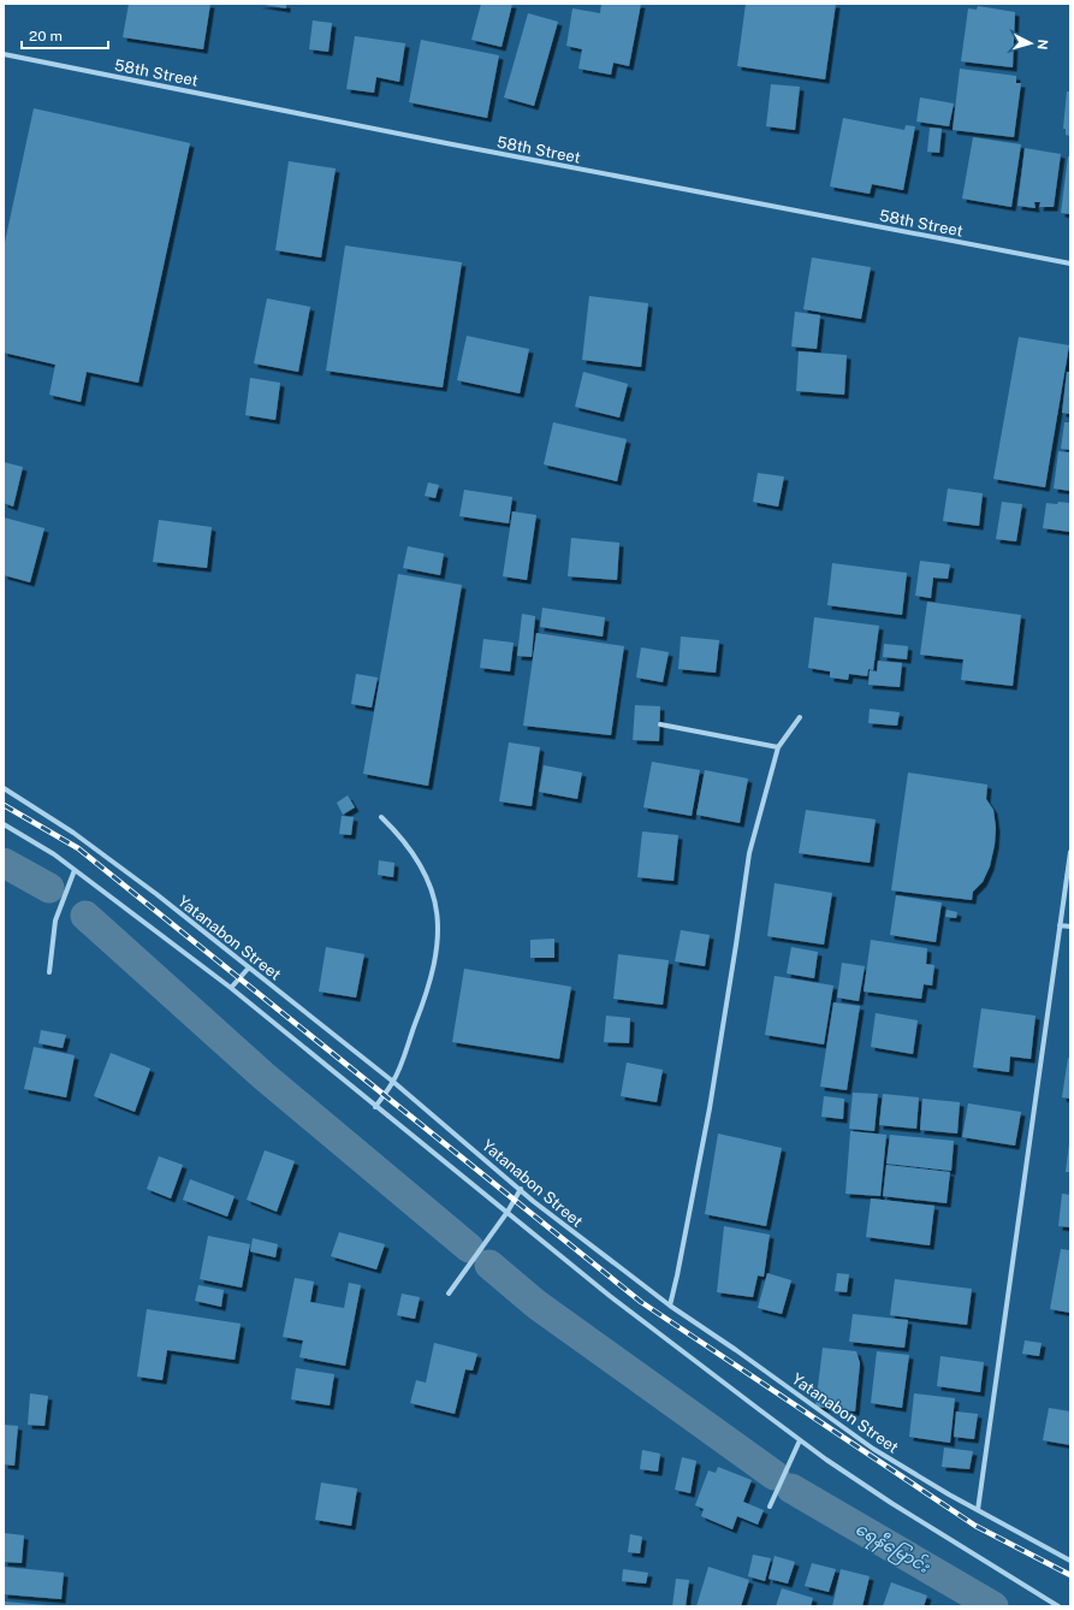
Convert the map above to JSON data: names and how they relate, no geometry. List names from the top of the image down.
{
  "streets": {
    "street": ["58th Street", "Yatanabon Street"]
  },
  "water": ["ရေနီမြောင်း"],
  "scale_bar": "20 m",
  "north": "right"
}
